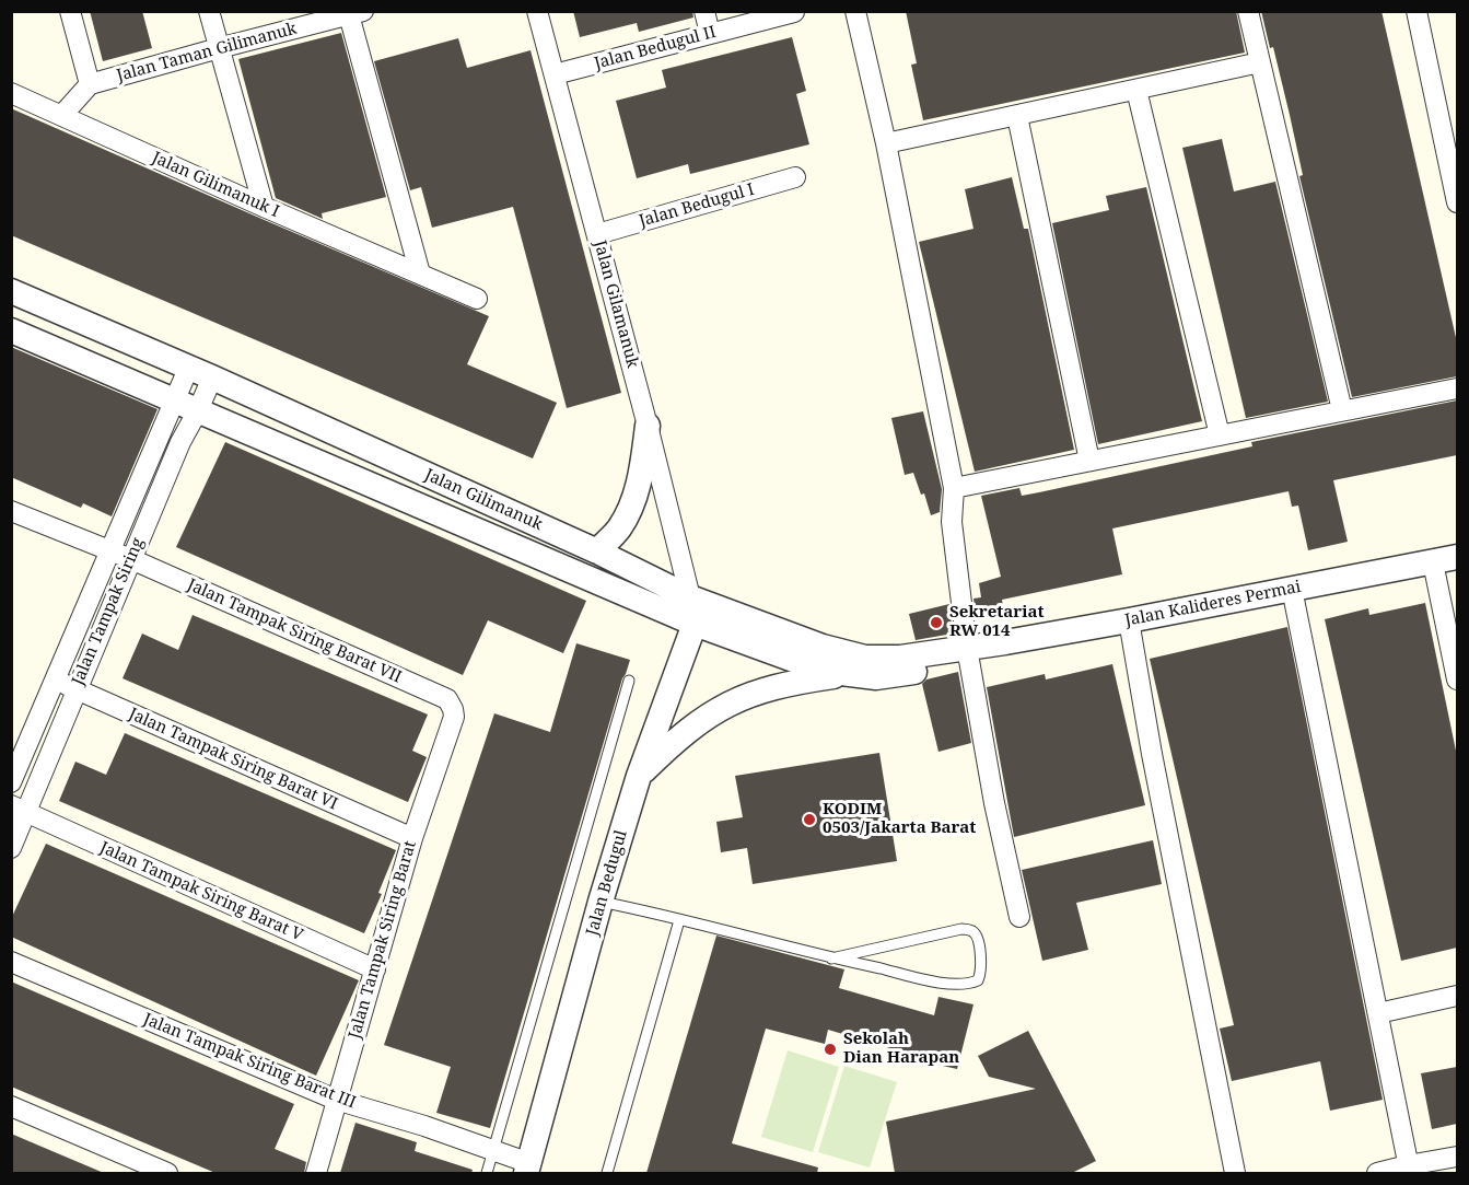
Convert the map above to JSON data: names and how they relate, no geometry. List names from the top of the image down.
{
  "streets": {
    "street": [
      "Jalan Bedugul II",
      "Jalan Taman Gilimanuk",
      "Jalan Gilimanuk I",
      "Jalan Bedugul I",
      "Jalan Gilamanuk",
      "Jalan Gilimanuk",
      "Jalan Kalideres Permai",
      "Jalan Tampak Siring",
      "Jalan Tampak Siring Barat VII",
      "Jalan Tampak Siring Barat VI",
      "Jalan Bedugul",
      "Jalan Tampak Siring Barat V",
      "Jalan Tampak Siring Barat",
      "Jalan Tampak Siring Barat III"
    ]
  },
  "crossings": [
    ["Jalan Bedugul II", "Jalan Gilamanuk"],
    ["Jalan Bedugul I", "Jalan Gilamanuk"],
    ["Jalan Gilamanuk", "Jalan Gilimanuk"],
    ["Jalan Gilamanuk", "Jalan Bedugul"],
    ["Jalan Gilimanuk", "Jalan Kalideres Permai"],
    ["Jalan Gilimanuk", "Jalan Tampak Siring"],
    ["Jalan Gilimanuk", "Jalan Bedugul"],
    ["Jalan Tampak Siring", "Jalan Tampak Siring Barat VII"],
    ["Jalan Tampak Siring", "Jalan Tampak Siring Barat VI"],
    ["Jalan Tampak Siring", "Jalan Tampak Siring Barat V"],
    ["Jalan Tampak Siring Barat VII", "Jalan Tampak Siring Barat"],
    ["Jalan Tampak Siring Barat VI", "Jalan Tampak Siring Barat"],
    ["Jalan Bedugul", "Jalan Tampak Siring Barat III"],
    ["Jalan Tampak Siring Barat V", "Jalan Tampak Siring Barat"],
    ["Jalan Tampak Siring Barat", "Jalan Tampak Siring Barat III"]
  ],
  "places": ["Sekretariat RW 014", "KODIM 0503/Jakarta Barat", "Sekolah Dian Harapan"]
}
